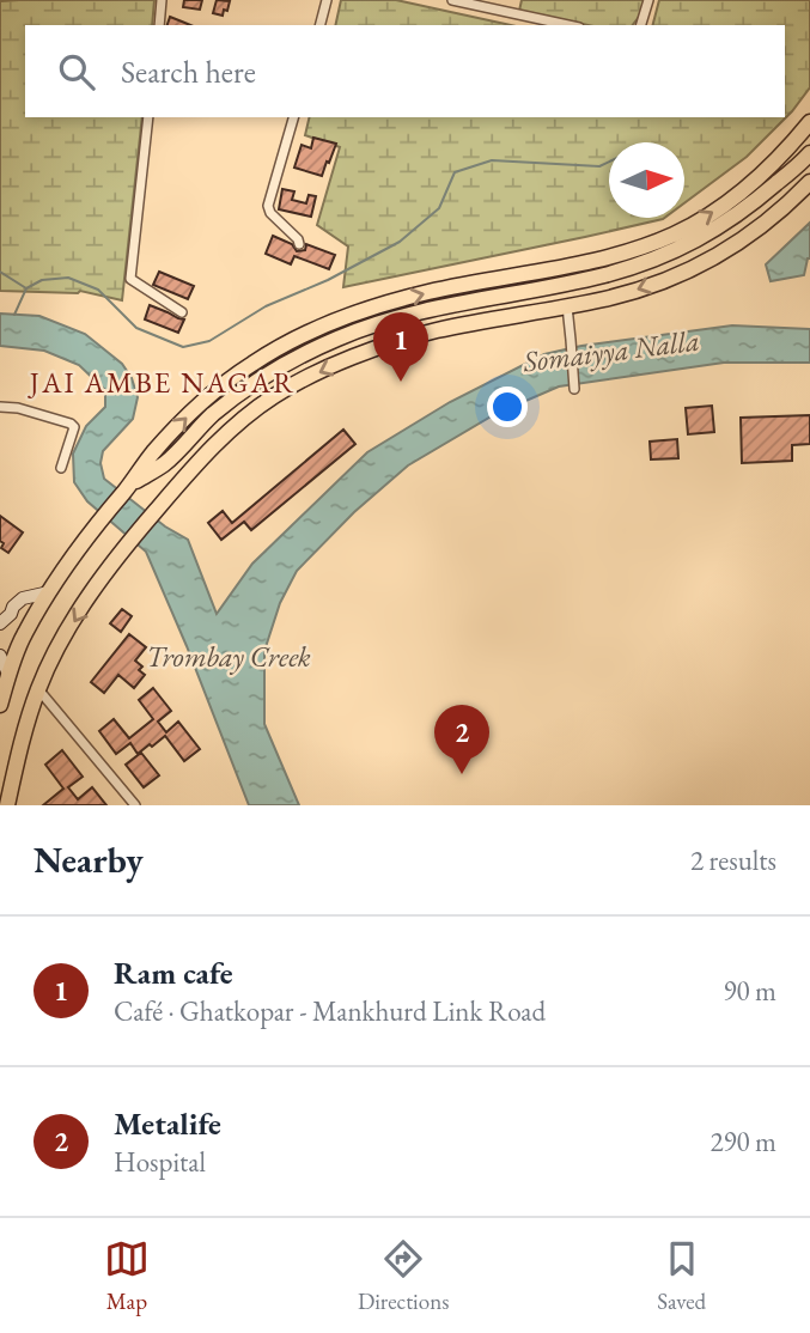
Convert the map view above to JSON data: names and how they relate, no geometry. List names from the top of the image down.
{
  "districts": ["JAI AMBE NAGAR"],
  "water": ["Somaiyya Nalla", "Trombay Creek"],
  "north": "right",
  "page": {
    "search": "Search here",
    "pins": ["1", "2"],
    "heading": ["Nearby", "2 results"],
    "list": [
      {
        "mark": "1",
        "name": "Ram cafe",
        "note": "Café · Ghatkopar - Mankhurd Link Road",
        "value": "90 m"
      },
      {
        "mark": "2",
        "name": "Metalife",
        "note": "Hospital",
        "value": "290 m"
      }
    ],
    "nav": ["Map", "Directions", "Saved"]
  }
}
